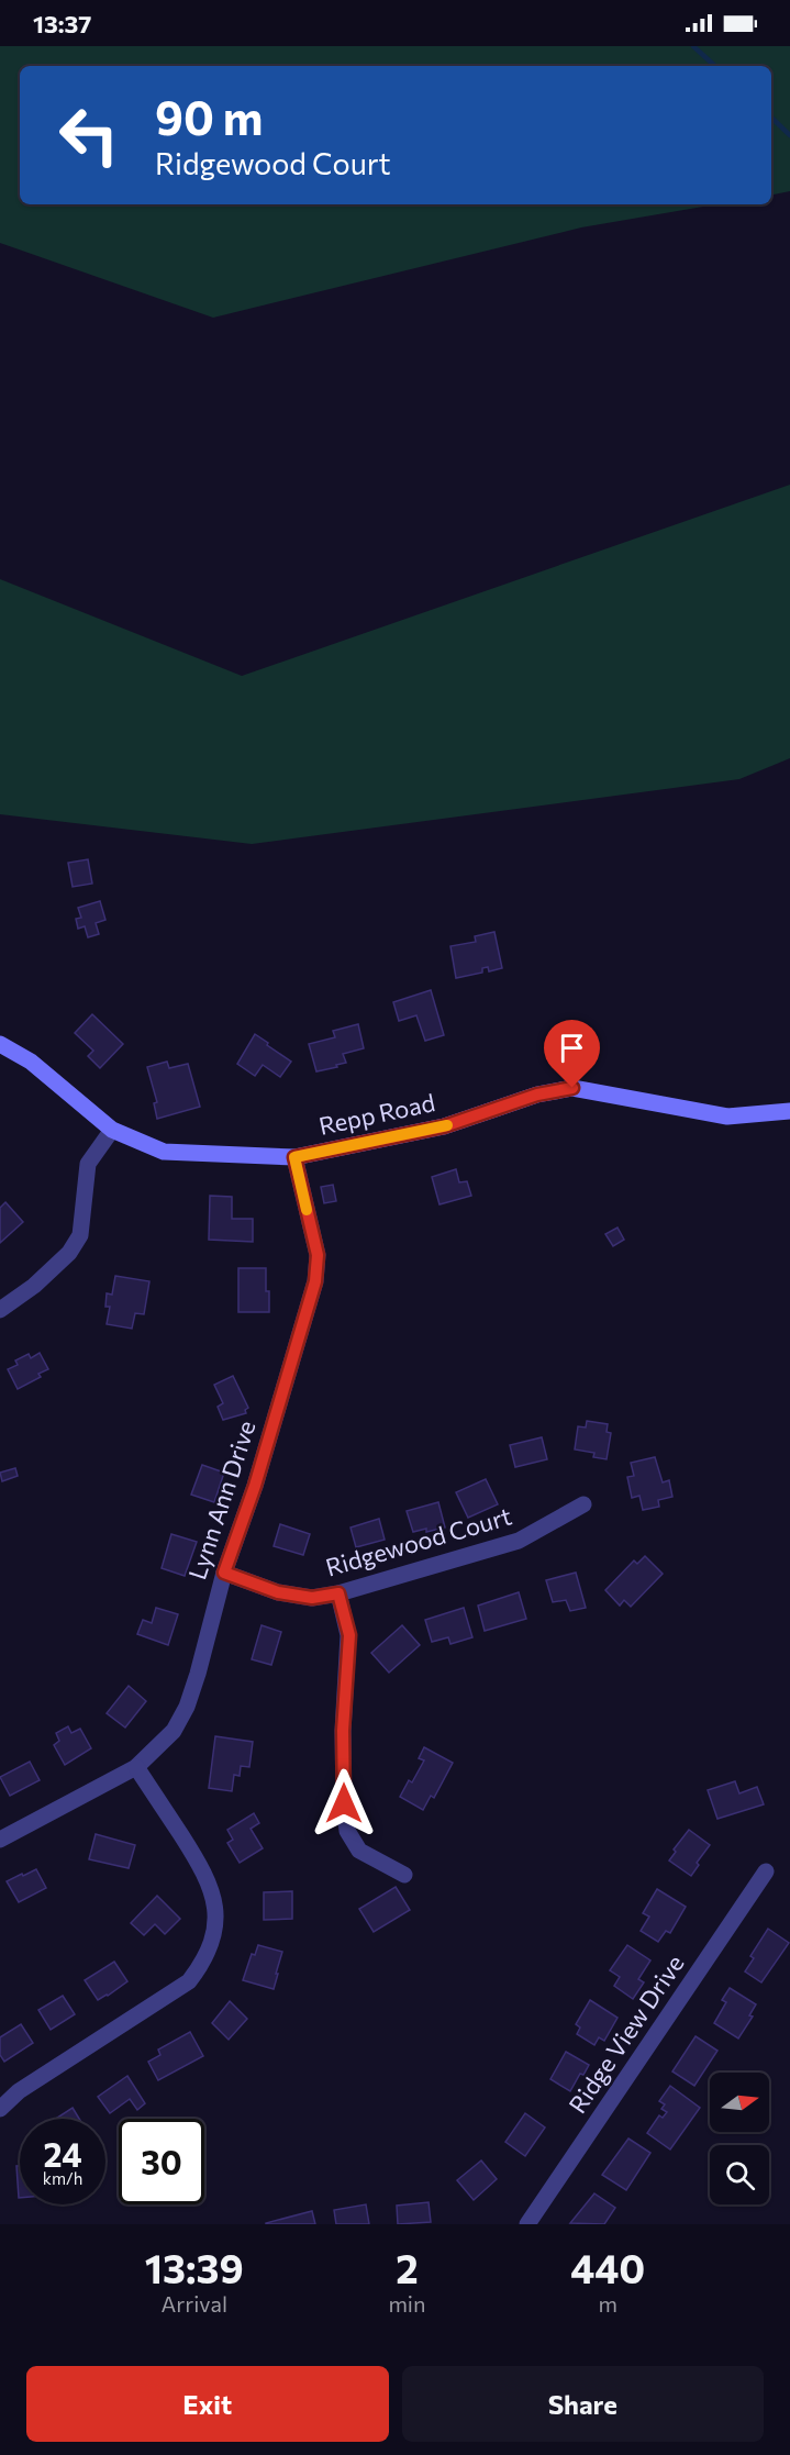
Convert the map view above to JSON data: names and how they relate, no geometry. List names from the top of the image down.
{
  "streets": {
    "street": [
      "Repp Road",
      "Lynn Ann Drive",
      "Ridgewood Court",
      "Ridge View Drive"
    ]
  },
  "crossings": [
    ["Repp Road", "Lynn Ann Drive"],
    ["Lynn Ann Drive", "Ridgewood Court"]
  ],
  "north": "right",
  "page": {
    "status": "13:37",
    "turn": ["90 m", "Ridgewood Court"],
    "speed": "24 km/h",
    "limit": "30",
    "eta": [
      "13:39",
      "Arrival",
      "2",
      "min",
      "440",
      "m"
    ],
    "buttons": ["Exit", "Share"]
  }
}
